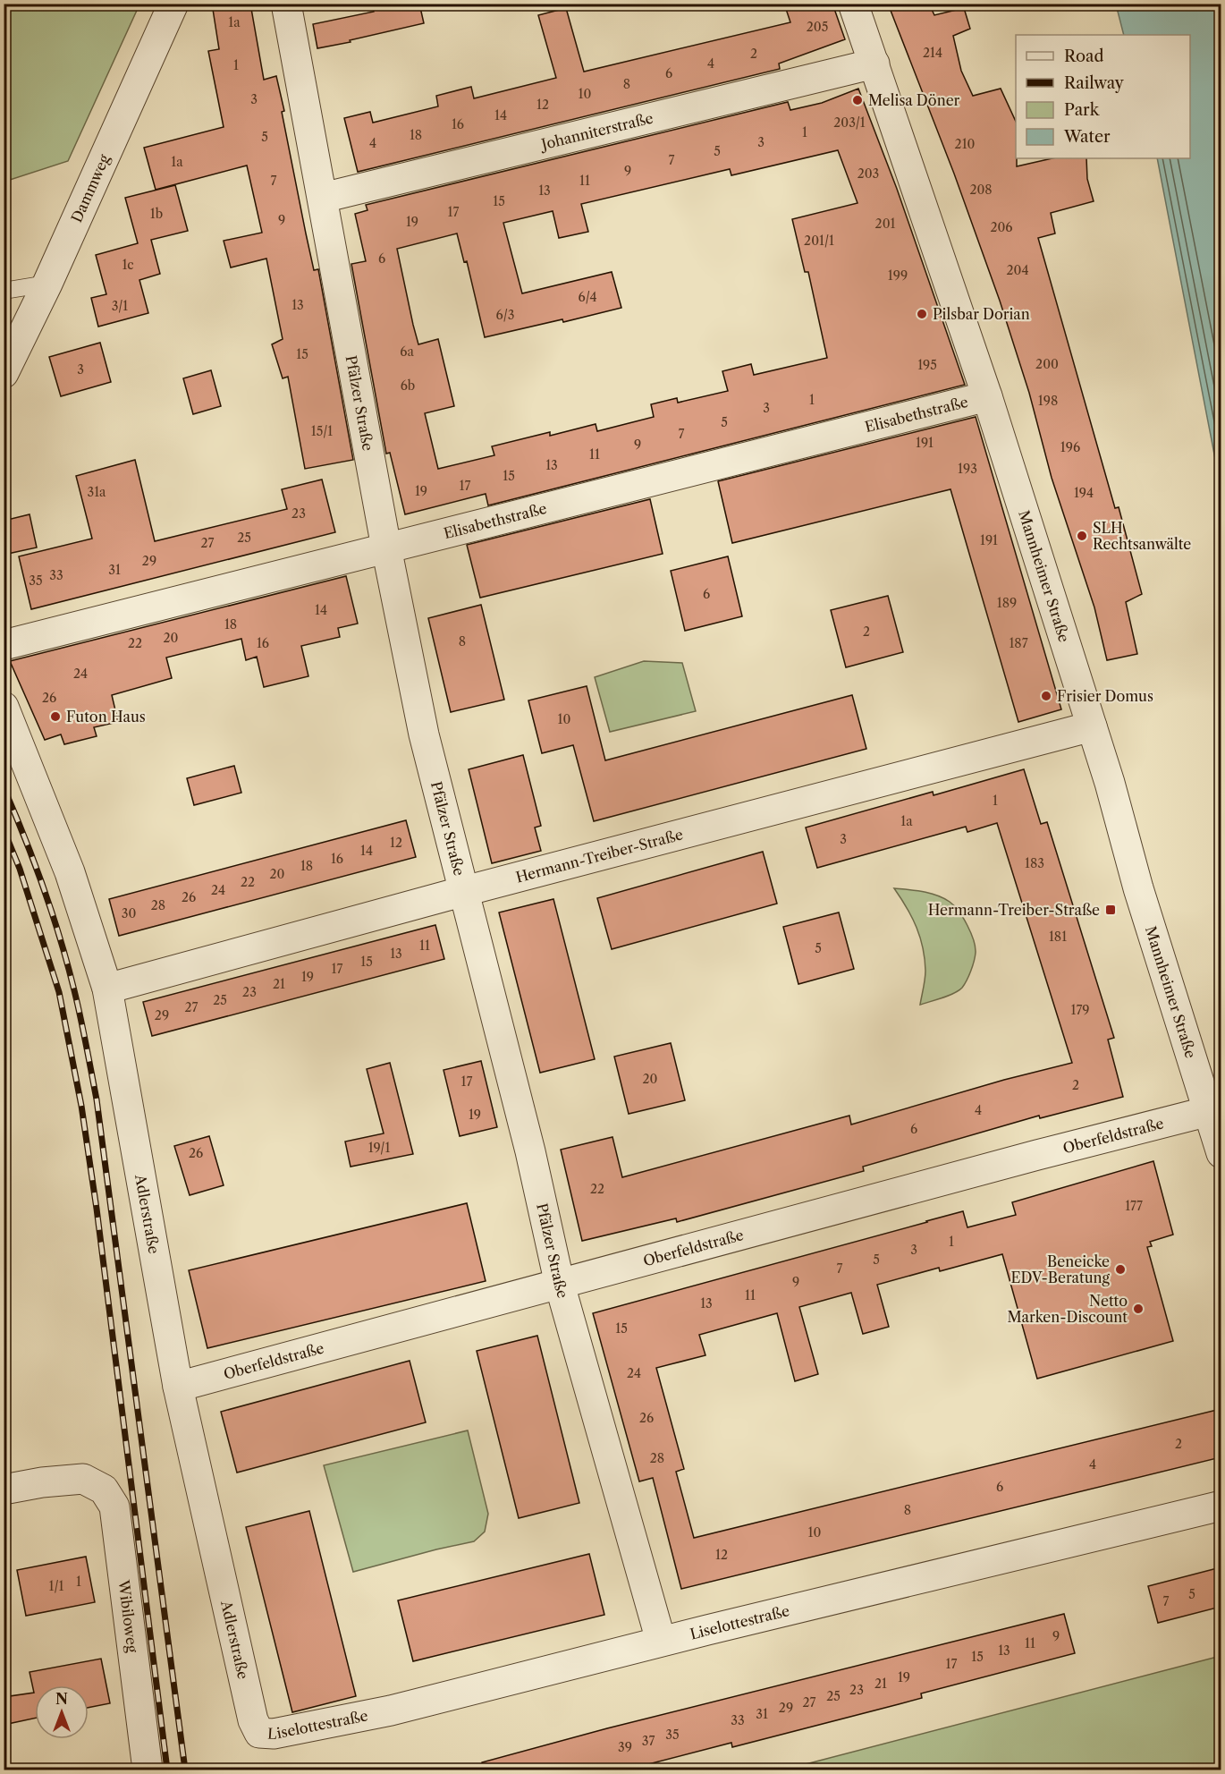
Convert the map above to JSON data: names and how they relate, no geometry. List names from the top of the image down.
{
  "streets": {
    "street": [
      "Johanniterstraße",
      "Dammweg",
      "Pfälzer Straße",
      "Elisabethstraße",
      "Mannheimer Straße",
      "Hermann-Treiber-Straße",
      "Oberfeldstraße",
      "Adlerstraße",
      "Wibiloweg",
      "Liselottestraße"
    ]
  },
  "crossings": [
    ["Johanniterstraße", "Pfälzer Straße"],
    ["Johanniterstraße", "Mannheimer Straße"],
    ["Pfälzer Straße", "Elisabethstraße"],
    ["Pfälzer Straße", "Hermann-Treiber-Straße"],
    ["Pfälzer Straße", "Oberfeldstraße"],
    ["Pfälzer Straße", "Liselottestraße"],
    ["Elisabethstraße", "Mannheimer Straße"],
    ["Mannheimer Straße", "Hermann-Treiber-Straße"],
    ["Mannheimer Straße", "Oberfeldstraße"],
    ["Hermann-Treiber-Straße", "Adlerstraße"],
    ["Oberfeldstraße", "Adlerstraße"],
    ["Adlerstraße", "Liselottestraße"]
  ],
  "places": {
    "other": [
      "Melisa Döner",
      "Pilsbar Dorian",
      "SLH Rechtsanwälte",
      "Frisier Domus",
      "Futon Haus",
      "Beneicke EDV-Beratung",
      "Netto Marken-Discount"
    ],
    "transit": ["Hermann-Treiber-Straße"]
  },
  "house_numbers": [
    "1a",
    "205",
    "214",
    "2",
    "4",
    "1",
    "6",
    "8",
    "10",
    "3",
    "12",
    "14",
    "203/1",
    "16",
    "1",
    "18",
    "5",
    "3",
    "4",
    "210",
    "5",
    "7",
    "1a",
    "9",
    "203",
    "7",
    "11",
    "208",
    "13",
    "15",
    "17",
    "1b",
    "9",
    "19",
    "201",
    "206",
    "201/1",
    "6",
    "1c",
    "204",
    "199",
    "6/4",
    "13",
    "3/1",
    "6/3",
    "6a",
    "15",
    "200",
    "195",
    "3",
    "6b",
    "1",
    "198",
    "3",
    "5",
    "15/1",
    "7",
    "191",
    "9",
    "196",
    "11",
    "13",
    "193",
    "15",
    "17",
    "19",
    "31a",
    "194",
    "23",
    "25",
    "191",
    "27",
    "29",
    "31",
    "33",
    "35",
    "6",
    "189",
    "14",
    "18",
    "2",
    "20",
    "8",
    "22",
    "16",
    "187",
    "24",
    "26",
    "10",
    "1",
    "1a",
    "3",
    "12",
    "14",
    "16",
    "183",
    "18",
    "20",
    "22",
    "24",
    "26",
    "28",
    "30",
    "181",
    "11",
    "5",
    "13",
    "15",
    "17",
    "19",
    "21",
    "23",
    "25",
    "27",
    "179",
    "29",
    "20",
    "17",
    "2",
    "4",
    "19",
    "6",
    "19/1",
    "26",
    "22",
    "177",
    "1",
    "3",
    "5",
    "7",
    "9",
    "11",
    "13",
    "15",
    "24",
    "26",
    "2",
    "28",
    "4",
    "6",
    "8",
    "10",
    "12",
    "1",
    "1/1",
    "5",
    "7",
    "9",
    "11",
    "13",
    "15",
    "17",
    "19",
    "21",
    "23",
    "25",
    "27",
    "29",
    "31",
    "33",
    "35",
    "37",
    "39"
  ],
  "legend": [
    "Road",
    "Railway",
    "Park",
    "Water"
  ],
  "north": "top"
}
